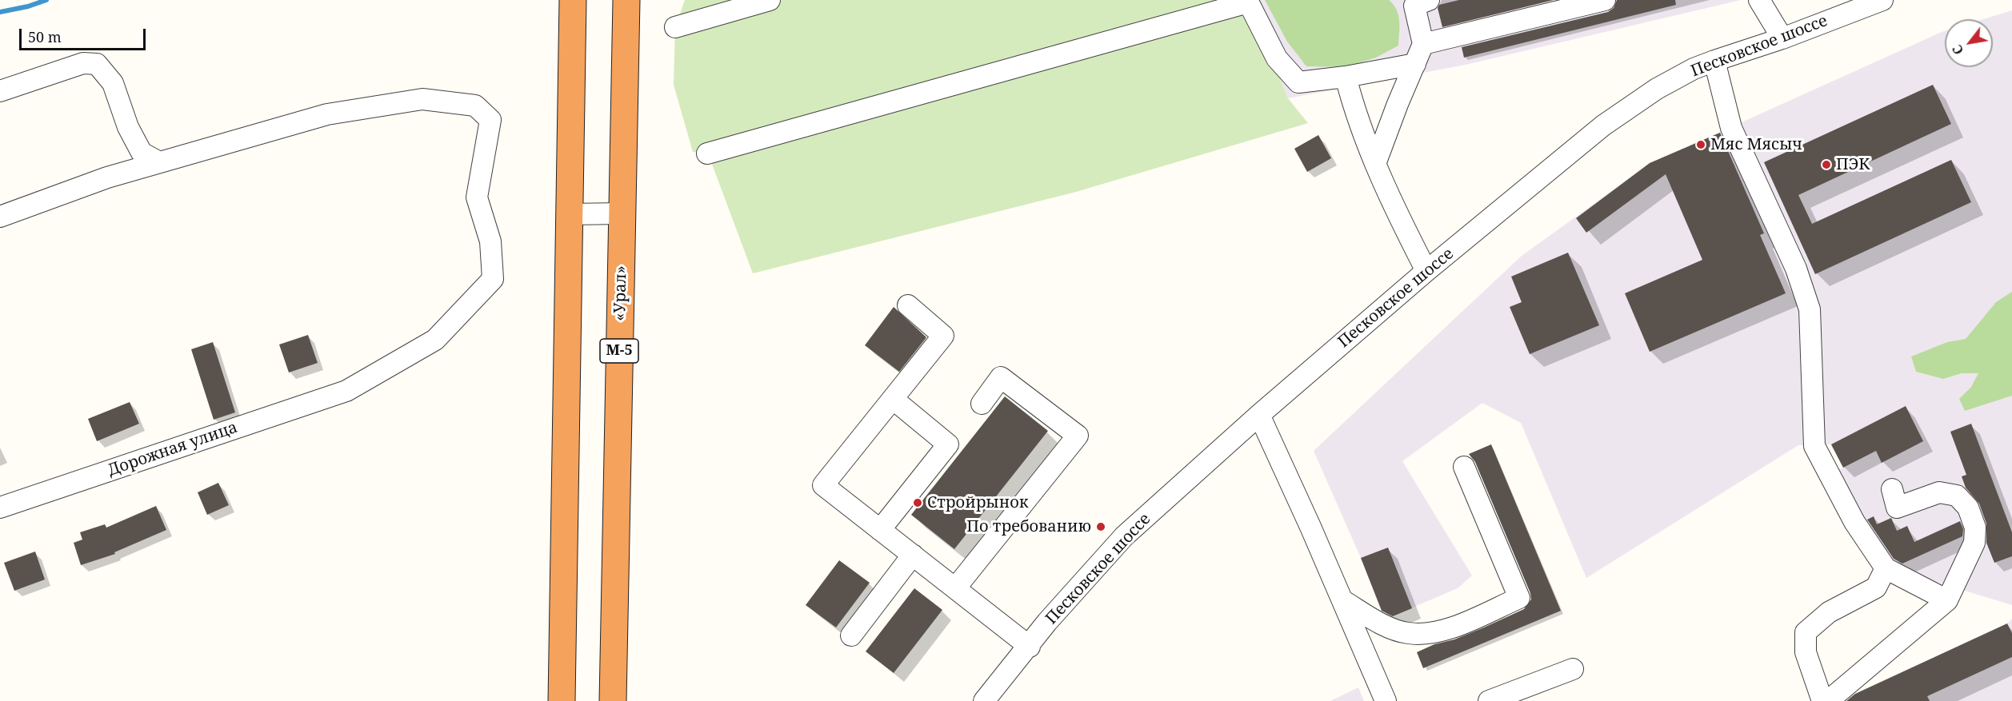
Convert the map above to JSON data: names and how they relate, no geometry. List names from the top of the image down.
{
  "streets": {
    "highway": ["«Урал»", "М-5"],
    "street": ["Песковское шоссе", "Дорожная улица"]
  },
  "places": [
    "Мяс Мясыч",
    "ПЭК",
    "Стройрынок",
    "По требованию"
  ],
  "scale_bar": "50 m",
  "north": "bottom left"
}
